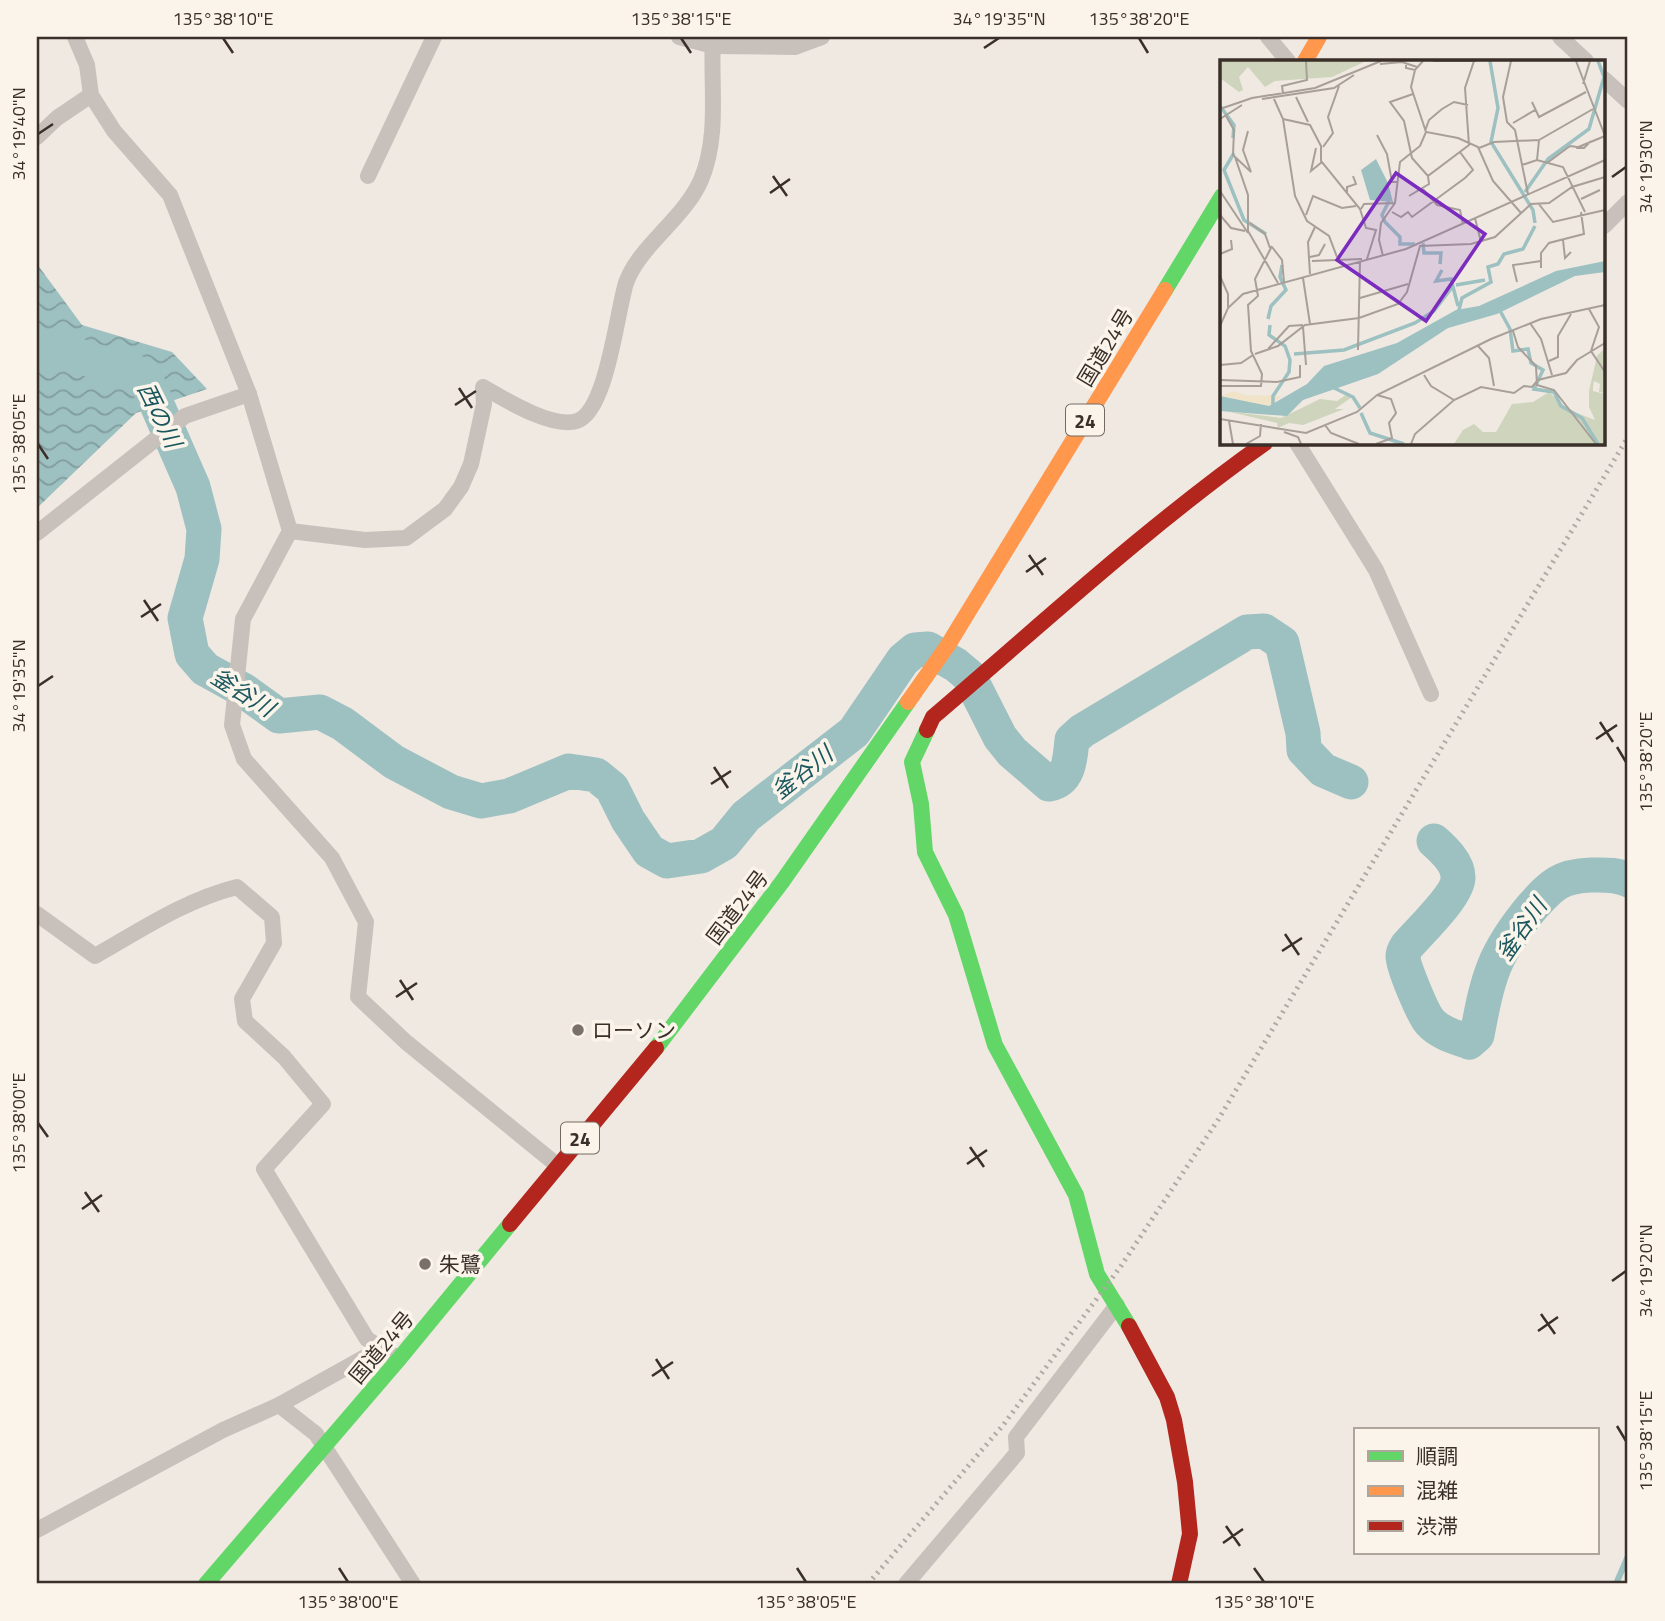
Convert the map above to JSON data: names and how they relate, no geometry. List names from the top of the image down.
{
  "streets": {
    "main road": ["国道24号", "24"]
  },
  "water": ["西の川", "釜谷川"],
  "places": ["ローソン", "朱鷺"],
  "legend": ["順調", "混雑", "渋滞"],
  "coordinates": [
    "135°38'10\"E",
    "135°38'15\"E",
    "34°19'35\"N",
    "135°38'20\"E",
    "34°19'40\"N",
    "34°19'30\"N",
    "135°38'05\"E",
    "135°38'00\"E",
    "34°19'20\"N"
  ]
}
